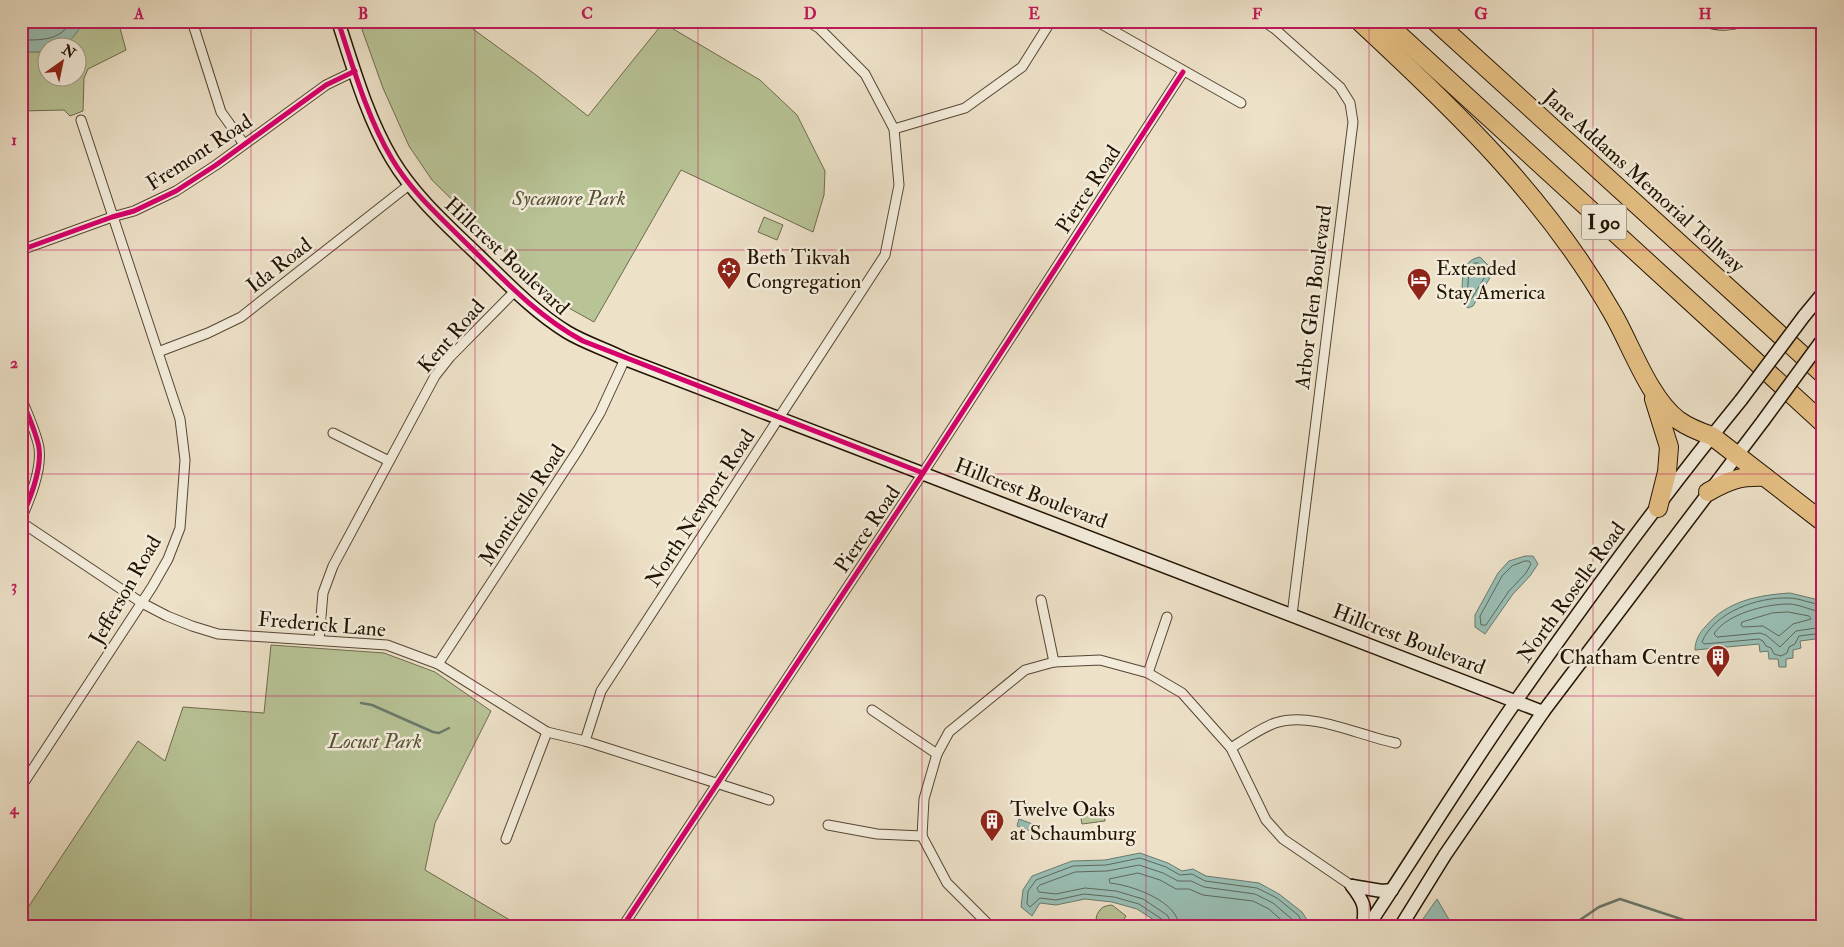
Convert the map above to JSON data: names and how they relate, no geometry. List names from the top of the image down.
{
  "streets": {
    "highway": ["Jane Addams Memorial Tollway", "I 90"],
    "main road": ["Hillcrest Boulevard", "North Roselle Road"],
    "street": [
      "Fremont Road",
      "Pierce Road",
      "Ida Road",
      "Arbor Glen Boulevard",
      "Kent Road",
      "Monticello Road",
      "North Newport Road",
      "Jefferson Road",
      "Frederick Lane"
    ]
  },
  "crossings": [
    ["Fremont Road", "Hillcrest Boulevard"],
    ["Fremont Road", "Jefferson Road"],
    ["Pierce Road", "Hillcrest Boulevard"],
    ["Pierce Road", "Frederick Lane"],
    ["Hillcrest Boulevard", "Ida Road"],
    ["Hillcrest Boulevard", "Arbor Glen Boulevard"],
    ["Hillcrest Boulevard", "Kent Road"],
    ["Hillcrest Boulevard", "Monticello Road"],
    ["Hillcrest Boulevard", "North Newport Road"],
    ["Hillcrest Boulevard", "North Roselle Road"],
    ["Ida Road", "Jefferson Road"],
    ["Kent Road", "Frederick Lane"],
    ["Monticello Road", "Frederick Lane"],
    ["North Newport Road", "Frederick Lane"],
    ["Jefferson Road", "Frederick Lane"]
  ],
  "parks": ["Sycamore Park", "Locust Park"],
  "places": {
    "synagogue": ["Beth Tikvah Congregation"],
    "hotel": ["Extended Stay America"],
    "building": ["Chatham Centre", "Twelve Oaks at Schaumburg"]
  },
  "north": "top right",
  "grid": {
    "columns": [
      "A",
      "B",
      "C",
      "D",
      "E",
      "F",
      "G",
      "H"
    ],
    "rows": [
      "1",
      "2",
      "3",
      "4"
    ]
  }
}
